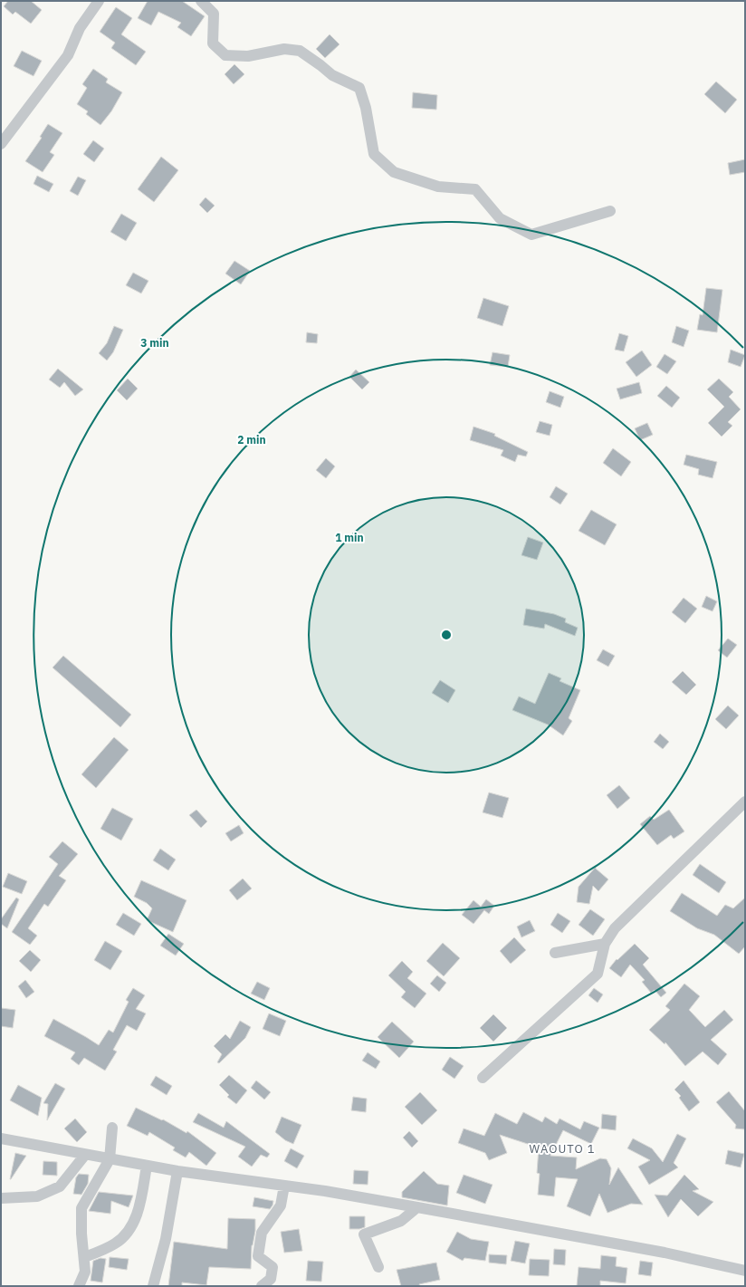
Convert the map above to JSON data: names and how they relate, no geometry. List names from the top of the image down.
{
  "districts": ["WAOUTO 1"],
  "rings": ["3 min", "2 min", "1 min"]
}
